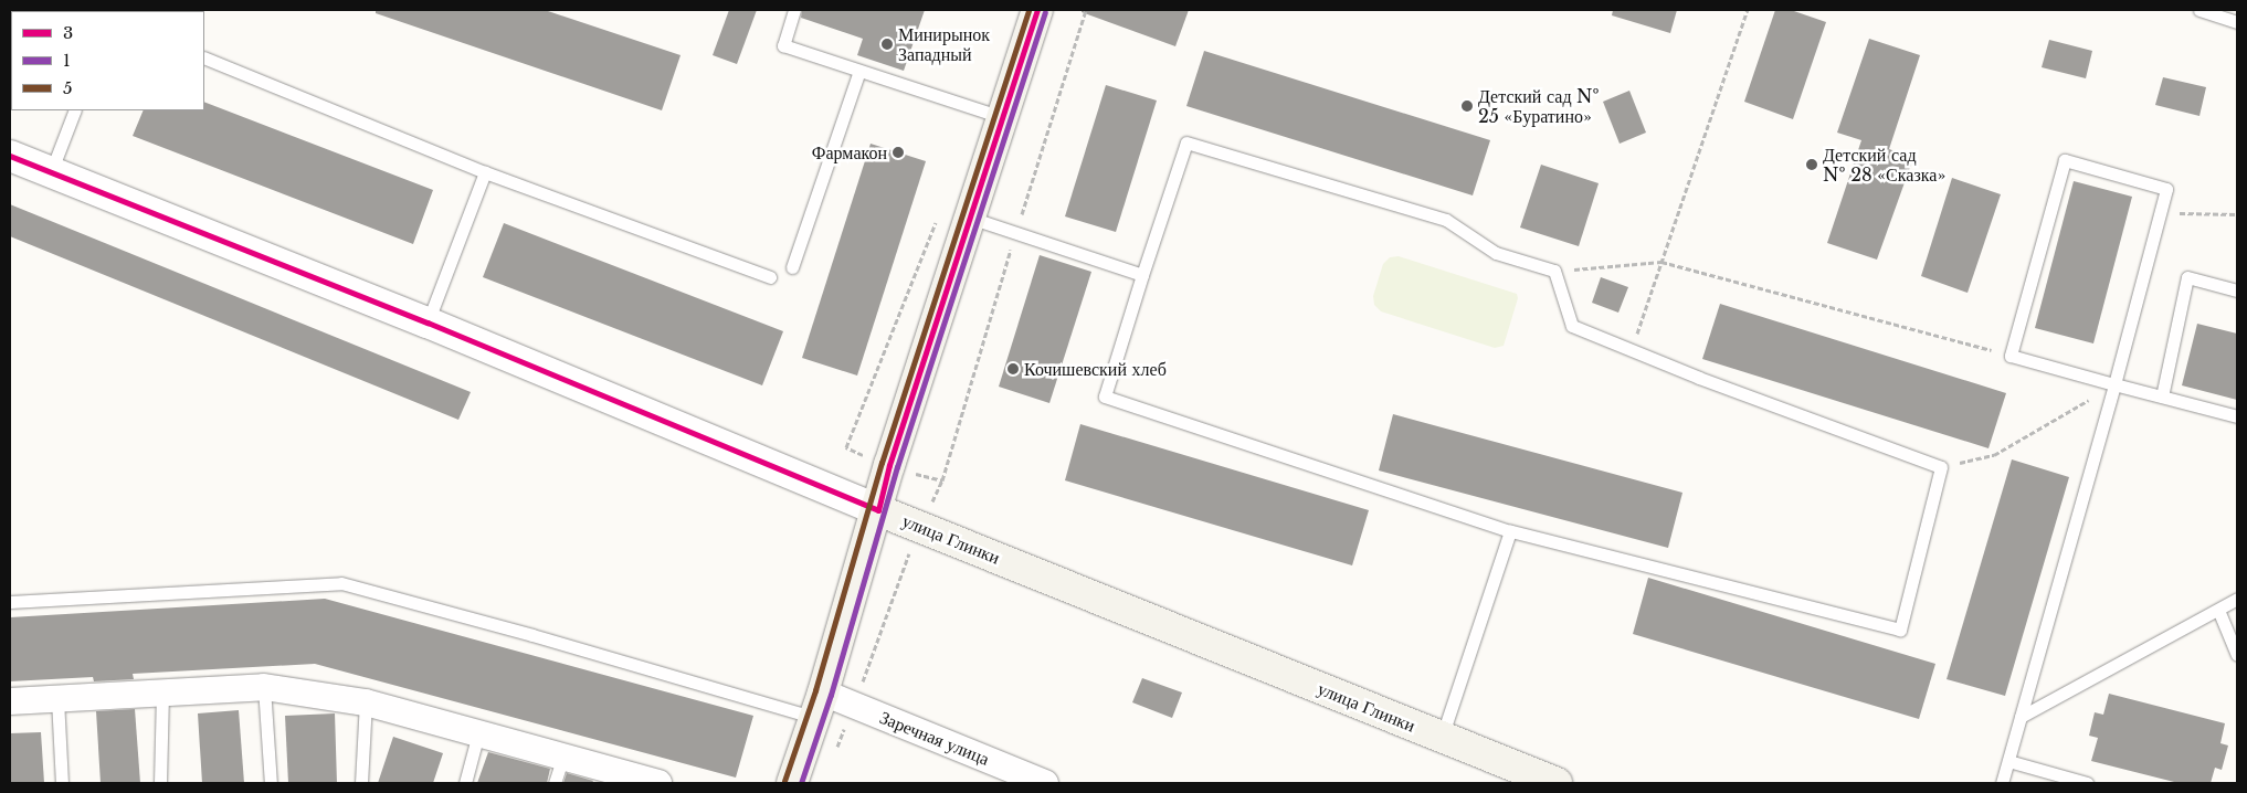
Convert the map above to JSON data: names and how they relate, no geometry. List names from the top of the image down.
{
  "streets": {
    "main road": ["улица Глинки"],
    "street": ["Заречная улица"]
  },
  "places": [
    "Минирынок Западный",
    "Детский сад № 25 «Буратино»",
    "Фармакон",
    "Детский сад № 28 «Сказка»",
    "Кочишевский хлеб"
  ],
  "lines": ["transit line 3", "transit line 5", "transit line 1"],
  "legend": ["3", "1", "5"]
}
